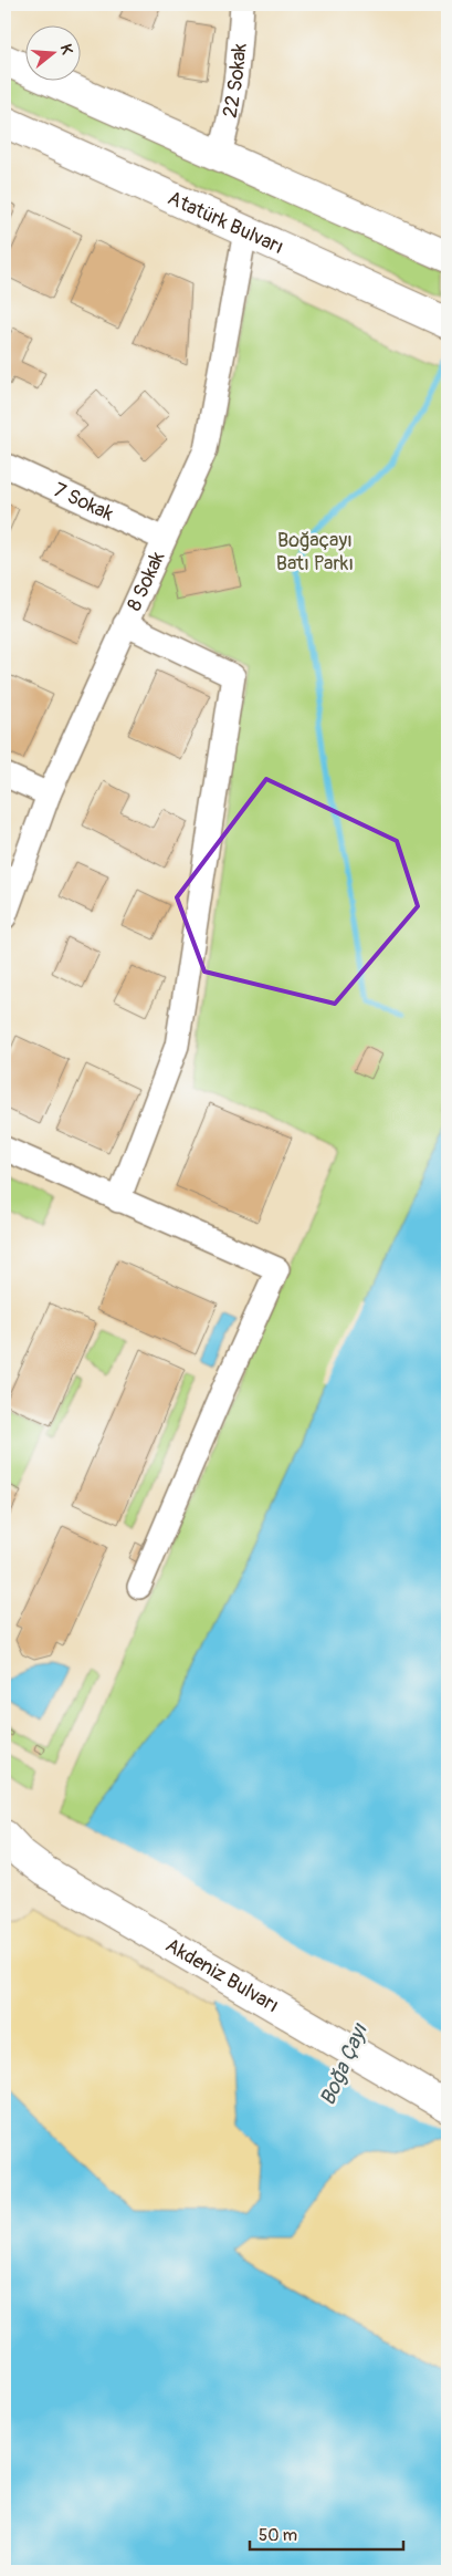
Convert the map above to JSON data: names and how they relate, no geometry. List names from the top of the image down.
{
  "streets": {
    "main road": ["Atatürk Bulvarı", "Akdeniz Bulvarı"],
    "street": ["22 Sokak", "7 Sokak", "8 Sokak"]
  },
  "crossings": [
    ["Atatürk Bulvarı", "8 Sokak"],
    ["7 Sokak", "8 Sokak"]
  ],
  "water": ["Boğa Çayı"],
  "parks": ["Boğaçayı Batı Parkı"],
  "scale_bar": "50 m",
  "north": "right"
}
